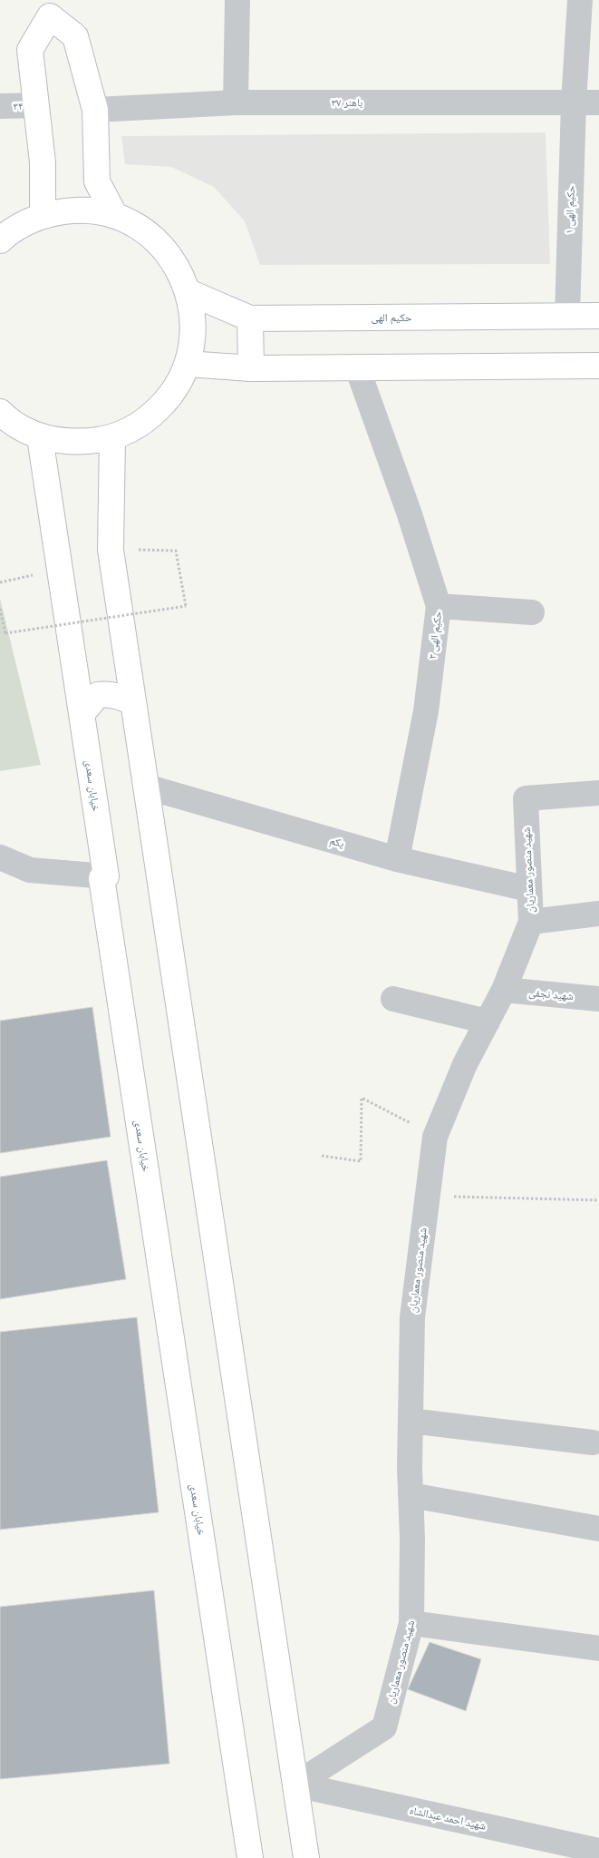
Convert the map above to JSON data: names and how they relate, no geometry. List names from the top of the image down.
{
  "streets": {
    "main road": ["حکیم الهی", "خیابان سعدی"],
    "street": [
      "باهنر ۳۷",
      "۳۴",
      "حکیم الهی ۱",
      "حکیم الهی ۲",
      "یکم",
      "شهید منصور معماریان",
      "شهید نجفی",
      "شهید احمد عبدالشاه"
    ]
  },
  "crossings": [
    ["باهنر ۳۷", "حکیم الهی ۱"],
    ["حکیم الهی ۱", "حکیم الهی"],
    ["حکیم الهی ۲", "یکم"],
    ["یکم", "شهید منصور معماریان"],
    ["شهید منصور معماریان", "شهید نجفی"],
    ["شهید منصور معماریان", "شهید احمد عبدالشاه"]
  ]
}
